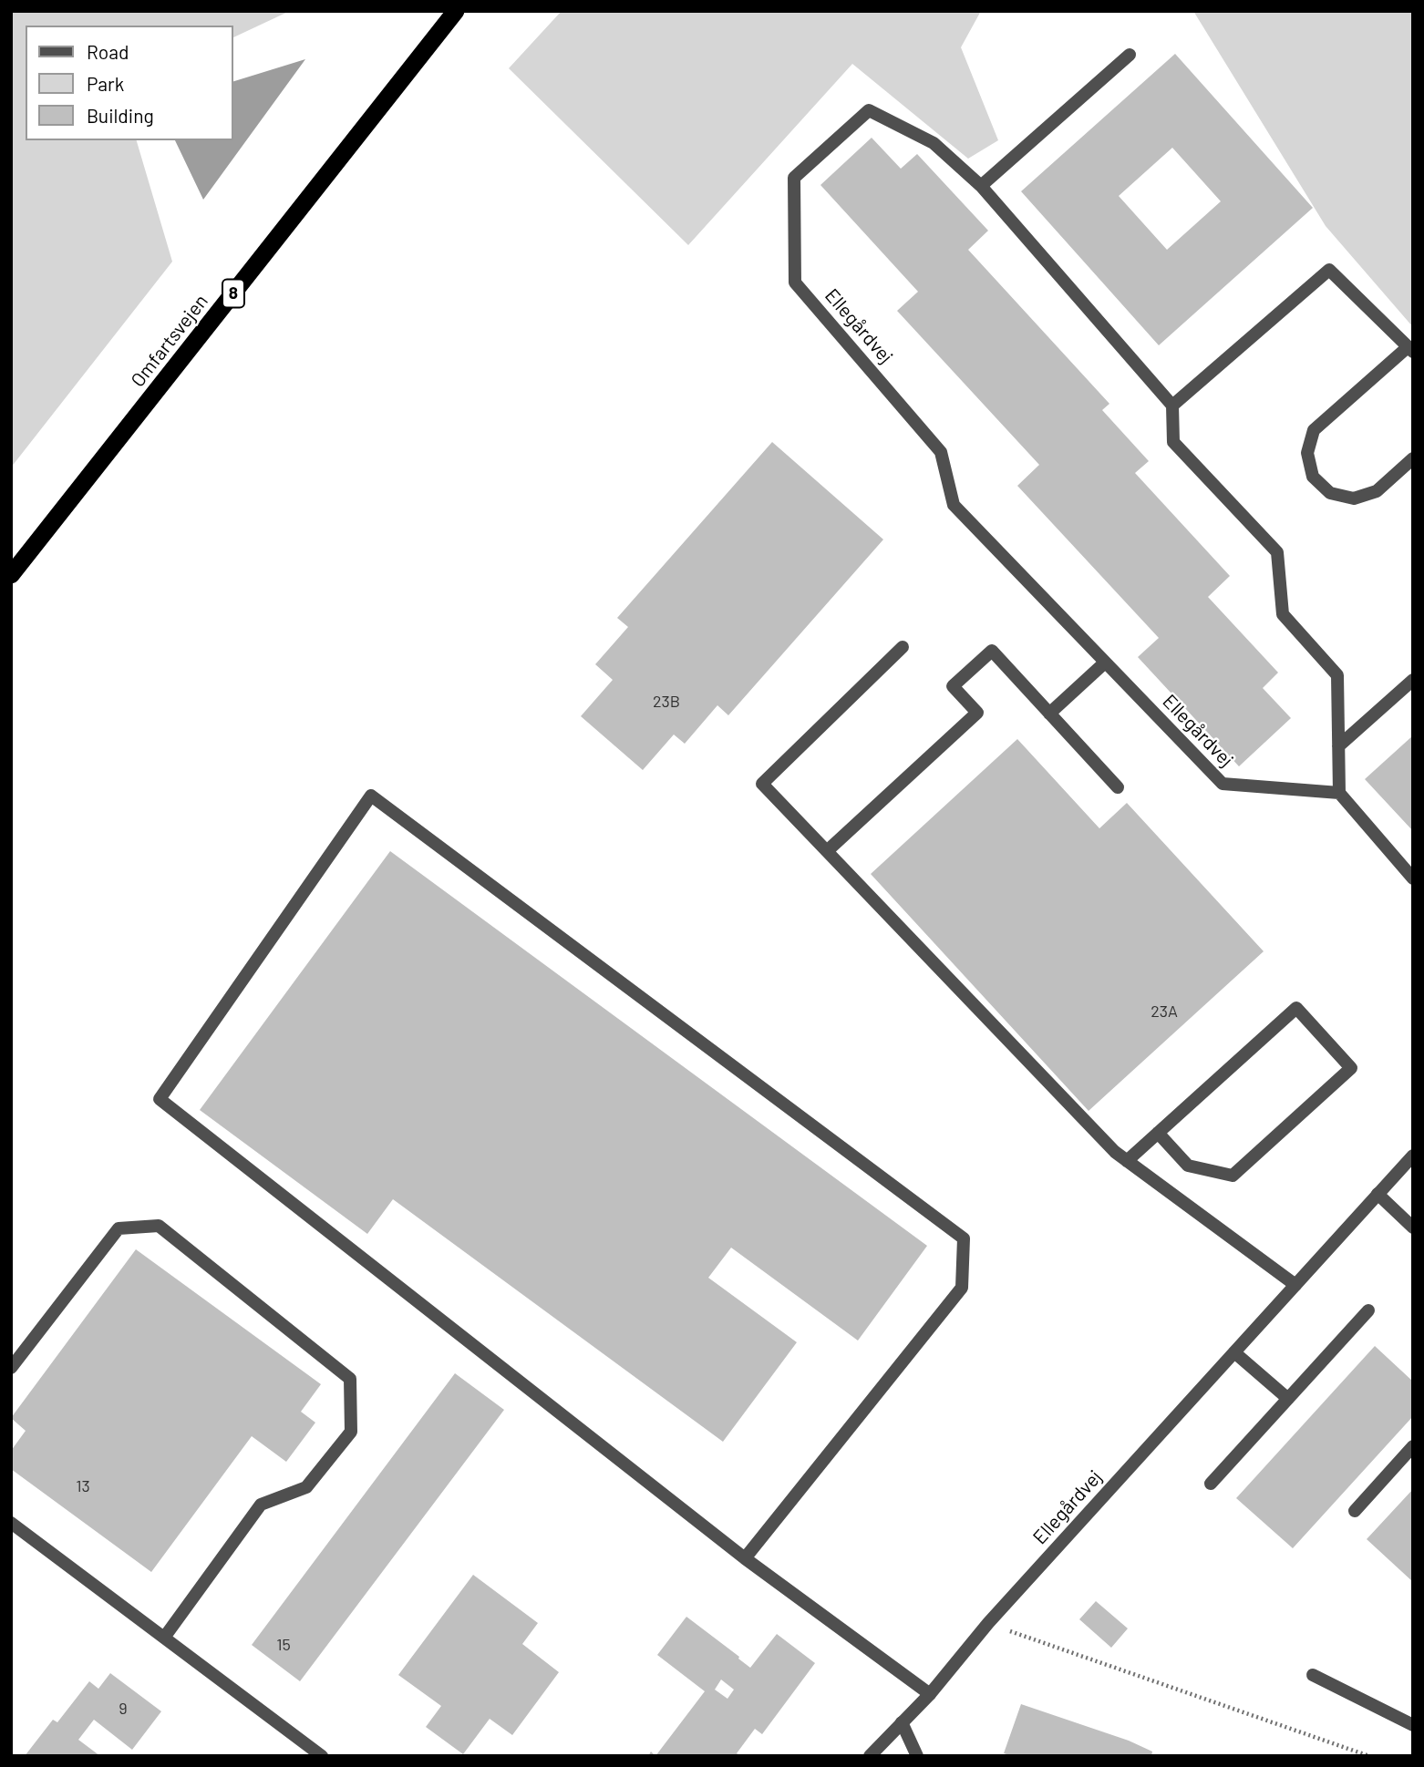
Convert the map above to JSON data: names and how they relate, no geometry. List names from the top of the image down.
{
  "streets": {
    "highway": ["8", "Omfartsvejen"],
    "street": ["Ellegårdvej"]
  },
  "house_numbers": [
    "23B",
    "23A",
    "13",
    "15",
    "9"
  ],
  "legend": ["Road", "Park", "Building"]
}
